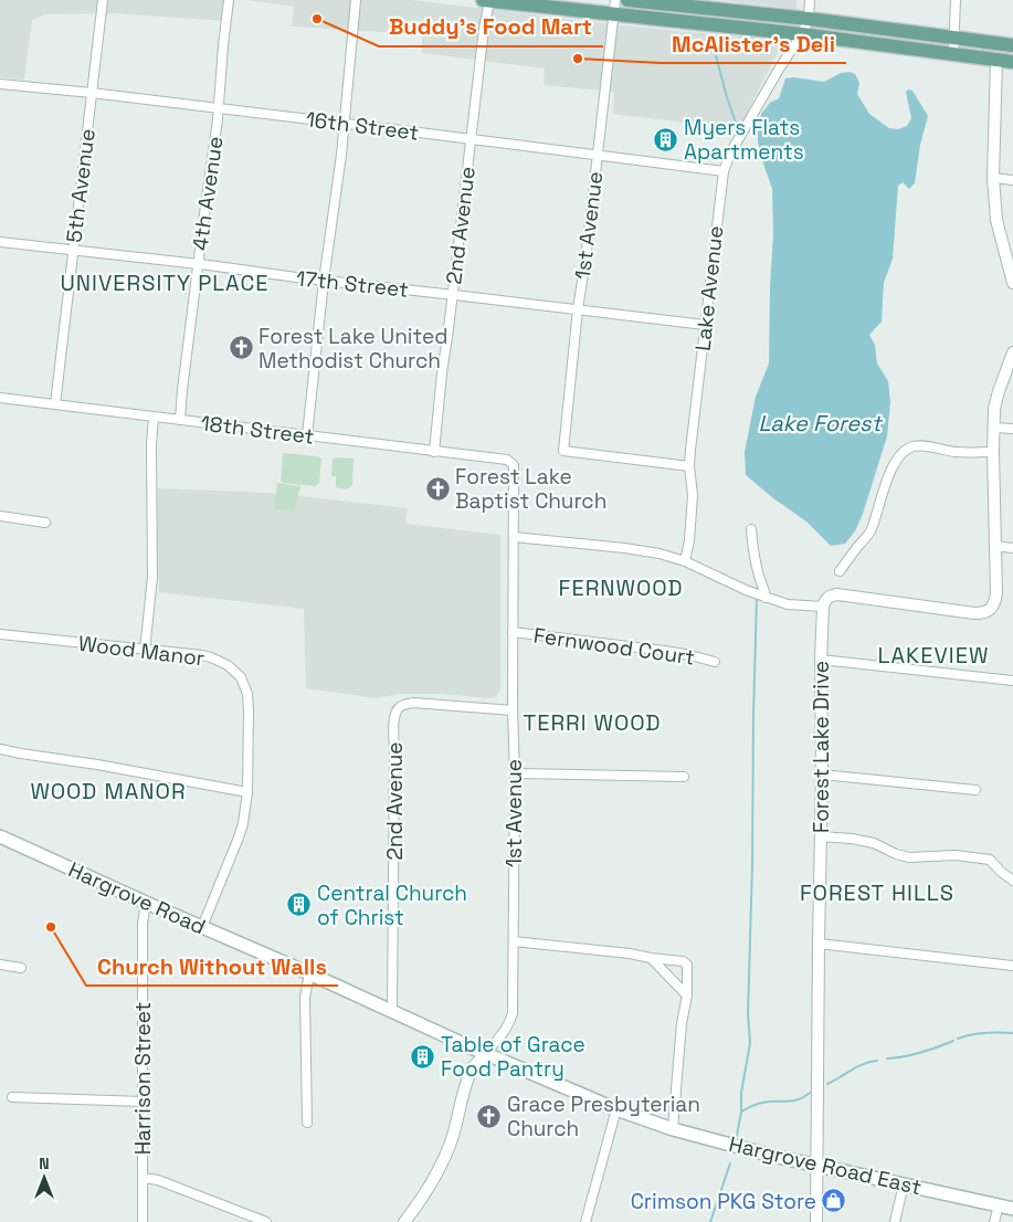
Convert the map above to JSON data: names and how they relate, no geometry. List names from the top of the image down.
{
  "streets": {
    "main road": ["Hargrove Road", "Hargrove Road East"],
    "street": [
      "16th Street",
      "5th Avenue",
      "4th Avenue",
      "2nd Avenue",
      "1st Avenue",
      "17th Street",
      "Lake Avenue",
      "18th Street",
      "Fernwood Court",
      "Wood Manor",
      "Forest Lake Drive",
      "Harrison Street"
    ]
  },
  "crossings": [
    ["16th Street", "5th Avenue"],
    ["16th Street", "4th Avenue"],
    ["16th Street", "2nd Avenue"],
    ["16th Street", "1st Avenue"],
    ["16th Street", "Lake Avenue"],
    ["5th Avenue", "17th Street"],
    ["5th Avenue", "18th Street"],
    ["4th Avenue", "17th Street"],
    ["4th Avenue", "18th Street"],
    ["2nd Avenue", "1st Avenue"],
    ["2nd Avenue", "17th Street"],
    ["2nd Avenue", "18th Street"],
    ["2nd Avenue", "Hargrove Road"],
    ["1st Avenue", "17th Street"],
    ["1st Avenue", "Lake Avenue"],
    ["1st Avenue", "18th Street"],
    ["1st Avenue", "Fernwood Court"],
    ["1st Avenue", "Hargrove Road"],
    ["1st Avenue", "Hargrove Road East"],
    ["17th Street", "Lake Avenue"],
    ["Wood Manor", "Hargrove Road"],
    ["Forest Lake Drive", "Hargrove Road East"],
    ["Hargrove Road", "Harrison Street"],
    ["Hargrove Road", "Hargrove Road East"]
  ],
  "districts": [
    "UNIVERSITY PLACE",
    "FERNWOOD",
    "LAKEVIEW",
    "TERRI WOOD",
    "WOOD MANOR",
    "FOREST HILLS"
  ],
  "water": ["Lake Forest"],
  "places": {
    "other": ["Buddy's Food Mart", "McAlister's Deli", "Church Without Walls"],
    "building": ["Myers Flats Apartments", "Central Church of Christ", "Table of Grace Food Pantry"],
    "church": ["Forest Lake United Methodist Church", "Forest Lake Baptist Church", "Grace Presbyterian Church"],
    "shop": ["Crimson PKG Store"]
  },
  "north": "top"
}
